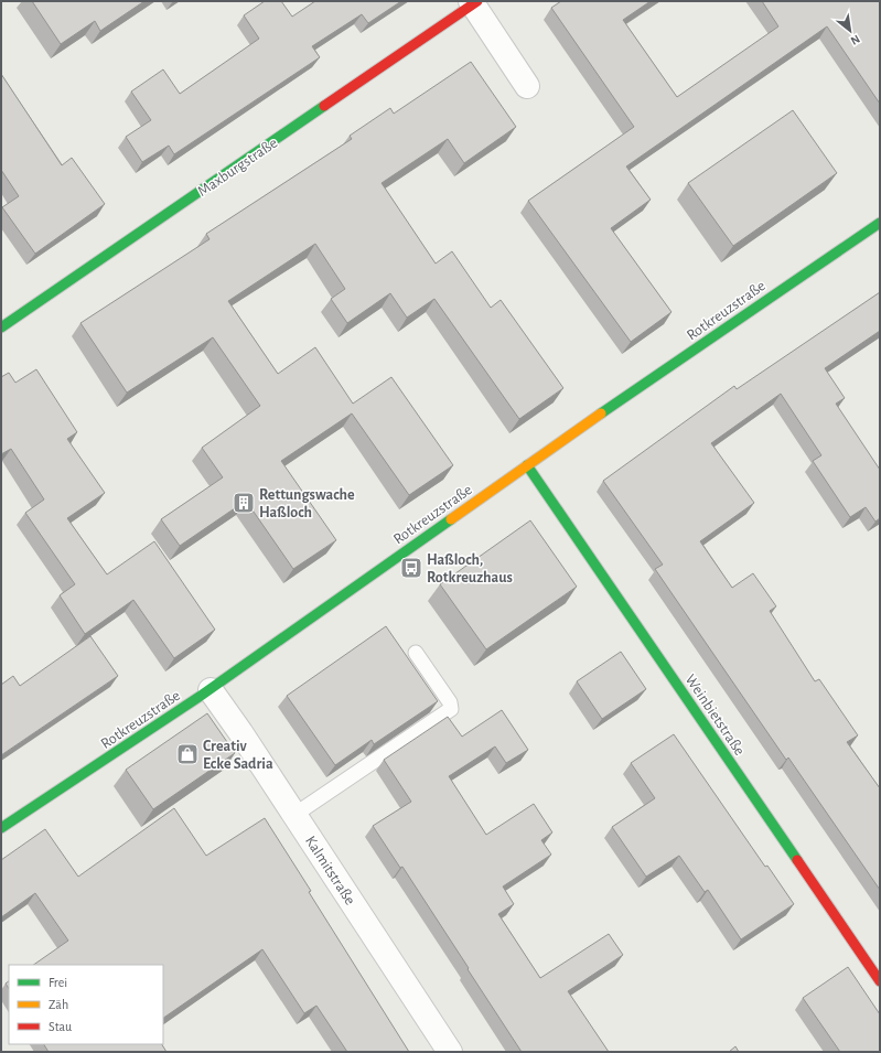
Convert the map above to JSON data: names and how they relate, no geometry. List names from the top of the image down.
{
  "streets": {
    "street": [
      "Maxburgstraße",
      "Rotkreuzstraße",
      "Weinbietstraße",
      "Kalmitstraße"
    ]
  },
  "crossings": [
    ["Rotkreuzstraße", "Weinbietstraße"],
    ["Rotkreuzstraße", "Kalmitstraße"]
  ],
  "places": {
    "building": ["Rettungswache Haßloch"],
    "bus stop": ["Haßloch, Rotkreuzhaus"],
    "shop": ["Creativ Ecke Sadria"]
  },
  "legend": ["Frei", "Zäh", "Stau"],
  "north": "bottom right"
}
